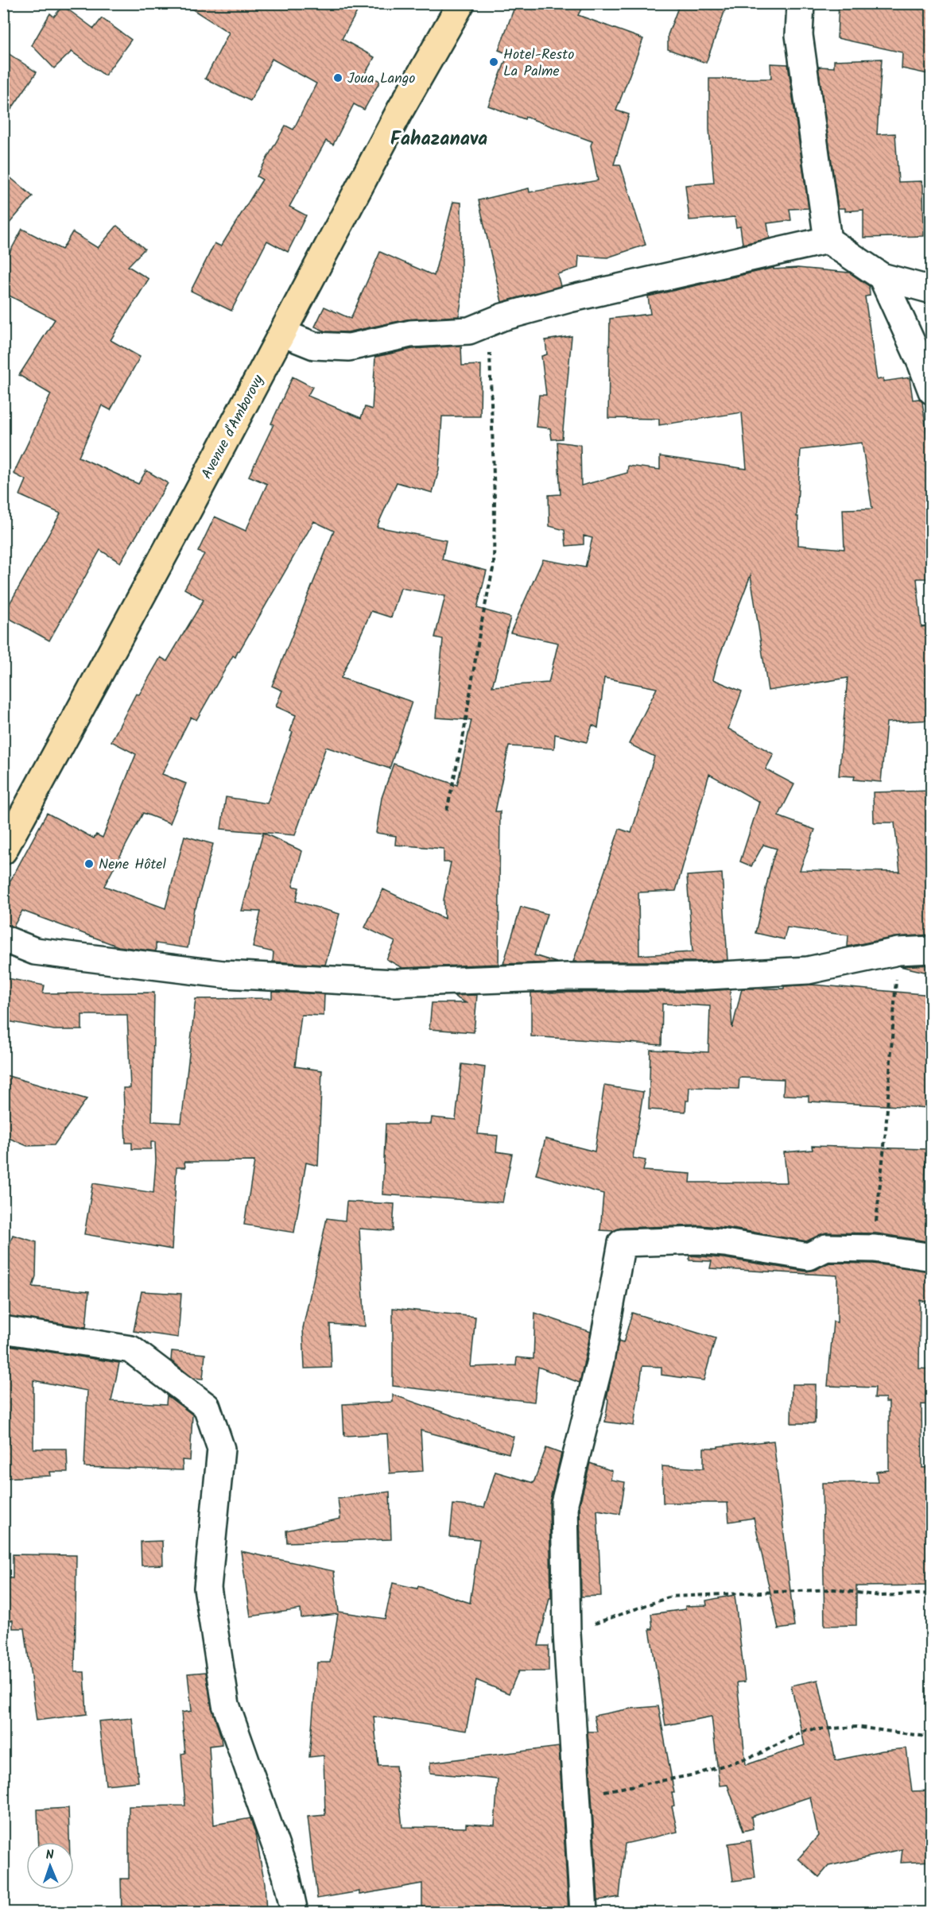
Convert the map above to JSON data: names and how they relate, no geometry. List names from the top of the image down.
{
  "streets": {
    "main road": ["Avenue d'Amborovy"]
  },
  "districts": ["Fahazanava"],
  "places": ["Hotel-Resto La Palme", "Joua Lango", "Nene Hôtel"],
  "north": "top"
}
